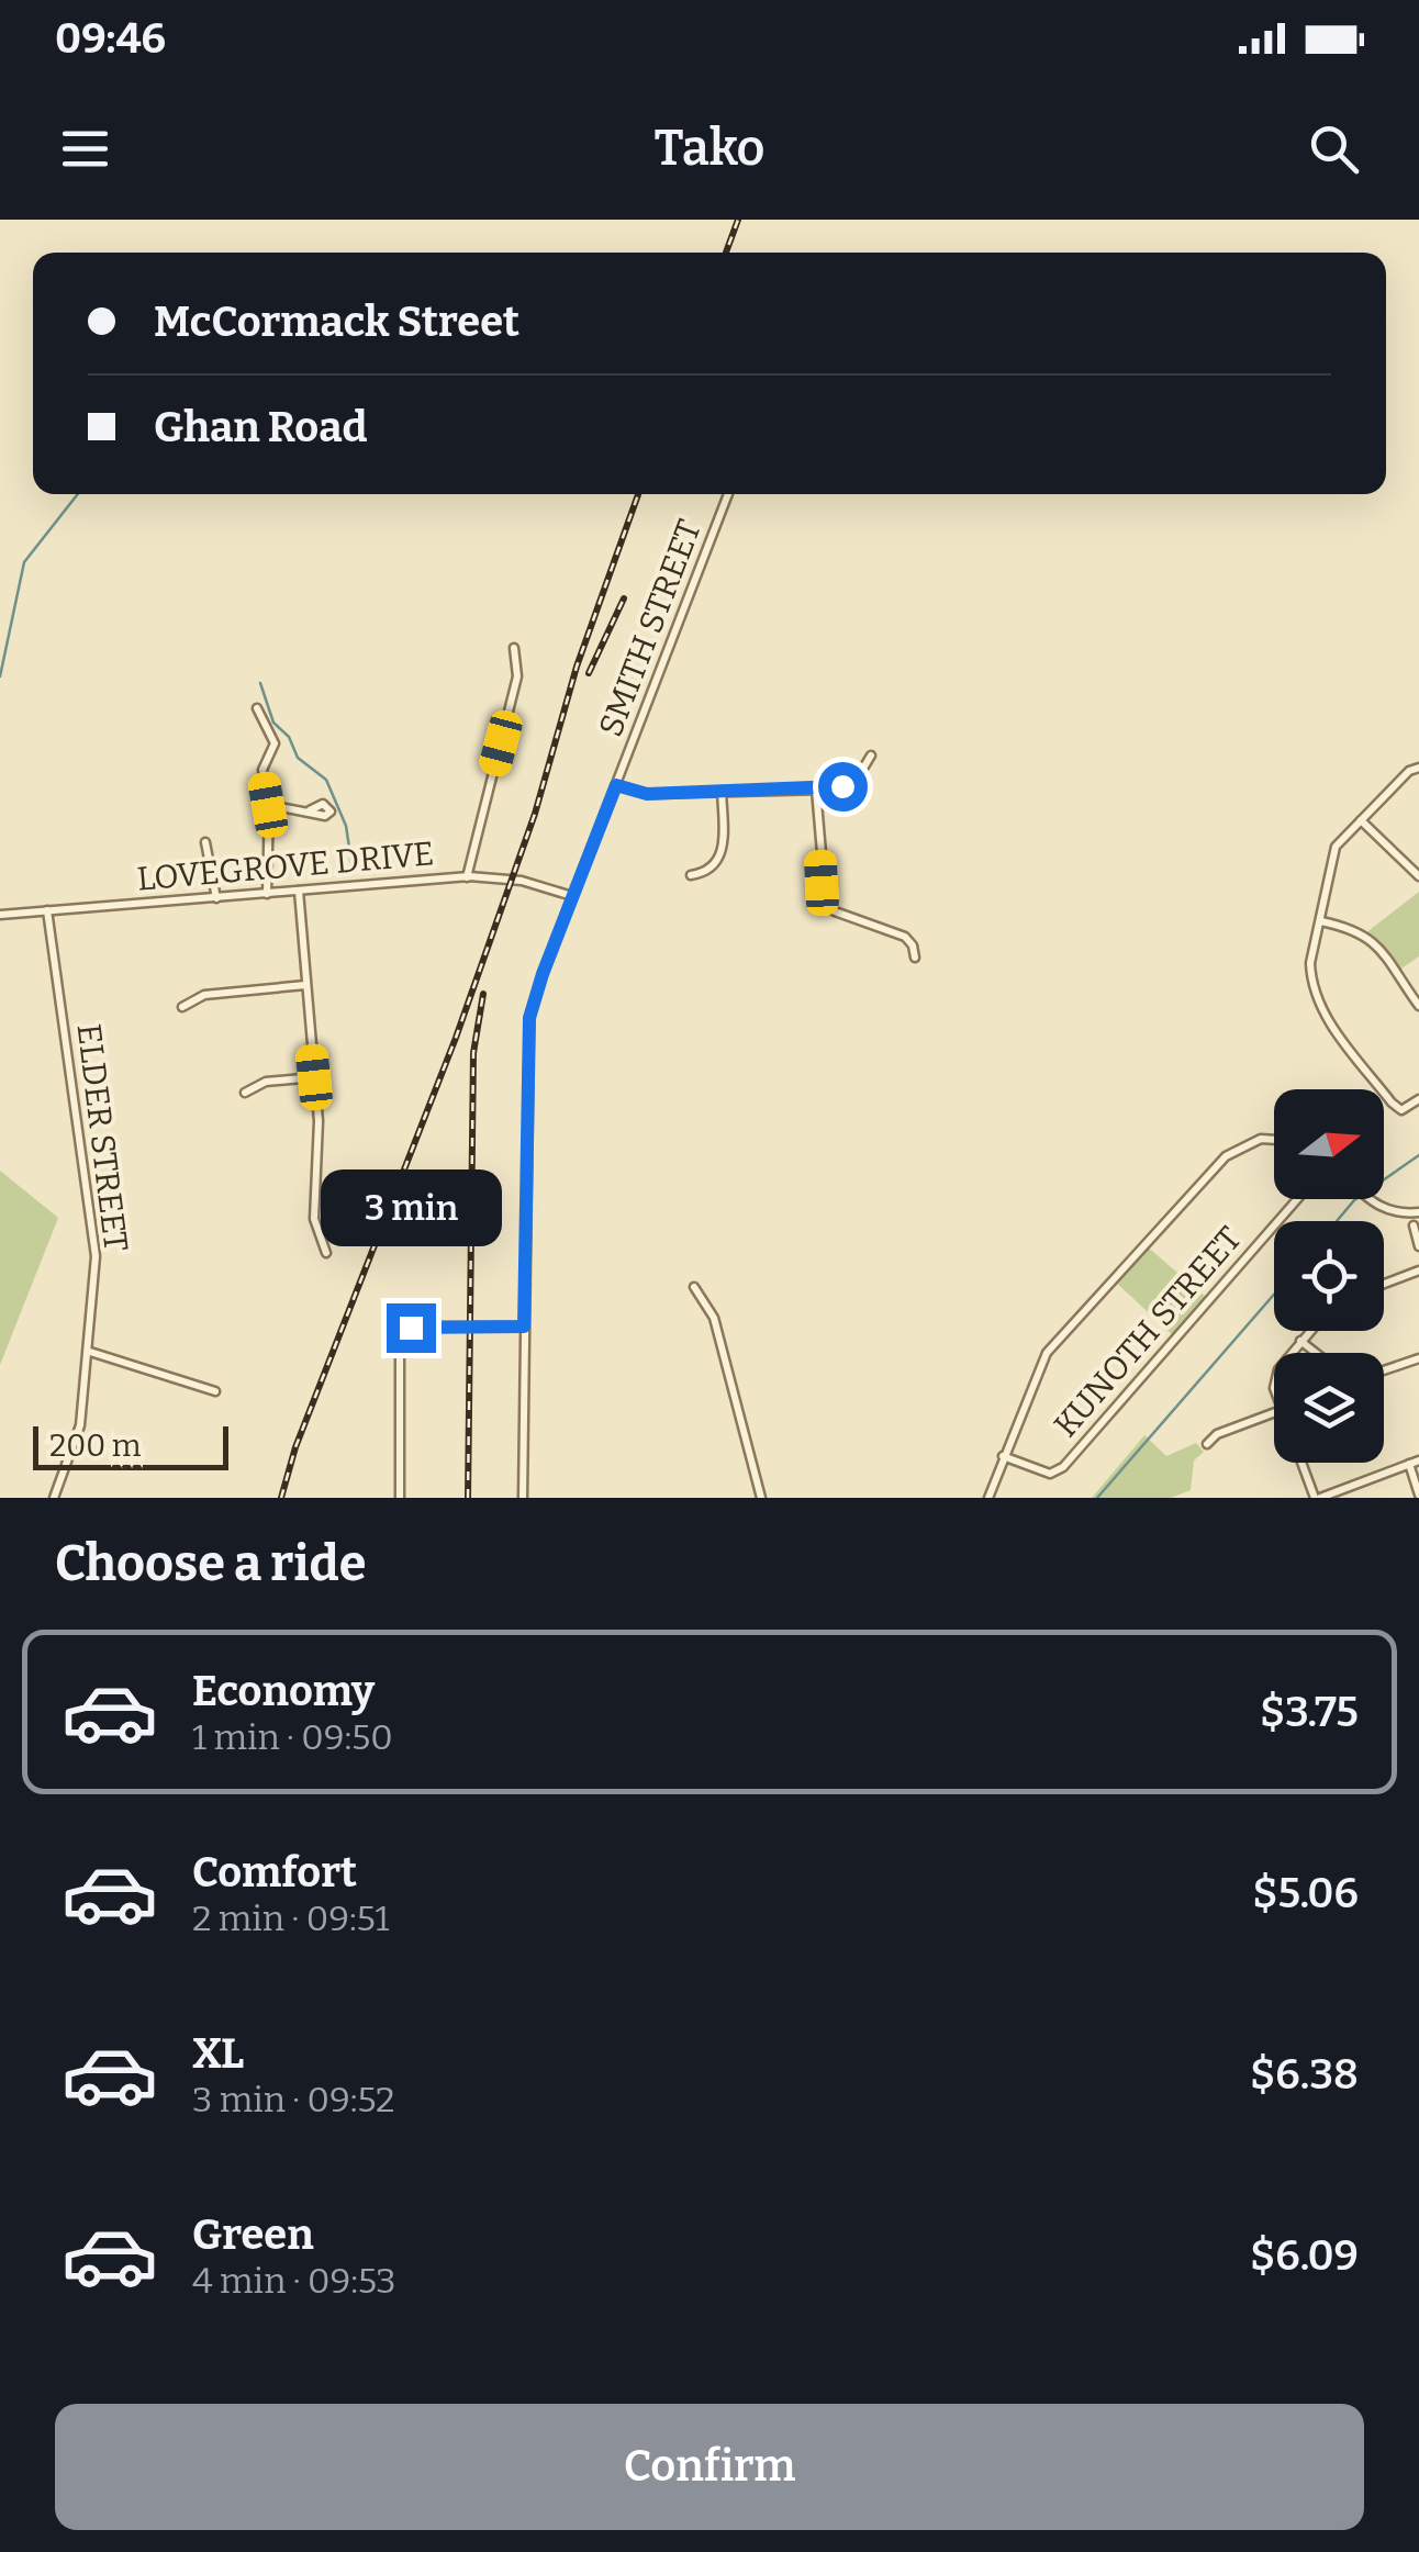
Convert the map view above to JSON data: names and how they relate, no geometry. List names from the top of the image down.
{
  "streets": {
    "street": [
      "SMITH STREET",
      "LOVEGROVE DRIVE",
      "ELDER STREET",
      "KUNOTH STREET"
    ]
  },
  "crossings": [
    ["SMITH STREET", "LOVEGROVE DRIVE"],
    ["LOVEGROVE DRIVE", "ELDER STREET"]
  ],
  "scale_bar": "200 m",
  "north": "right",
  "page": {
    "status": "09:46",
    "header": "Tako",
    "banner": ["McCormack Street", "Ghan Road"],
    "bubble": "3 min",
    "scale": "200 m",
    "heading": "Choose a ride",
    "list": [
      {
        "name": "Economy",
        "note": "1 min · 09:50",
        "value": "$3.75"
      },
      {
        "name": "Comfort",
        "note": "2 min · 09:51",
        "value": "$5.06"
      },
      {
        "name": "XL",
        "note": "3 min · 09:52",
        "value": "$6.38"
      },
      {
        "name": "Green",
        "note": "4 min · 09:53",
        "value": "$6.09"
      }
    ],
    "buttons": "Confirm"
  }
}
